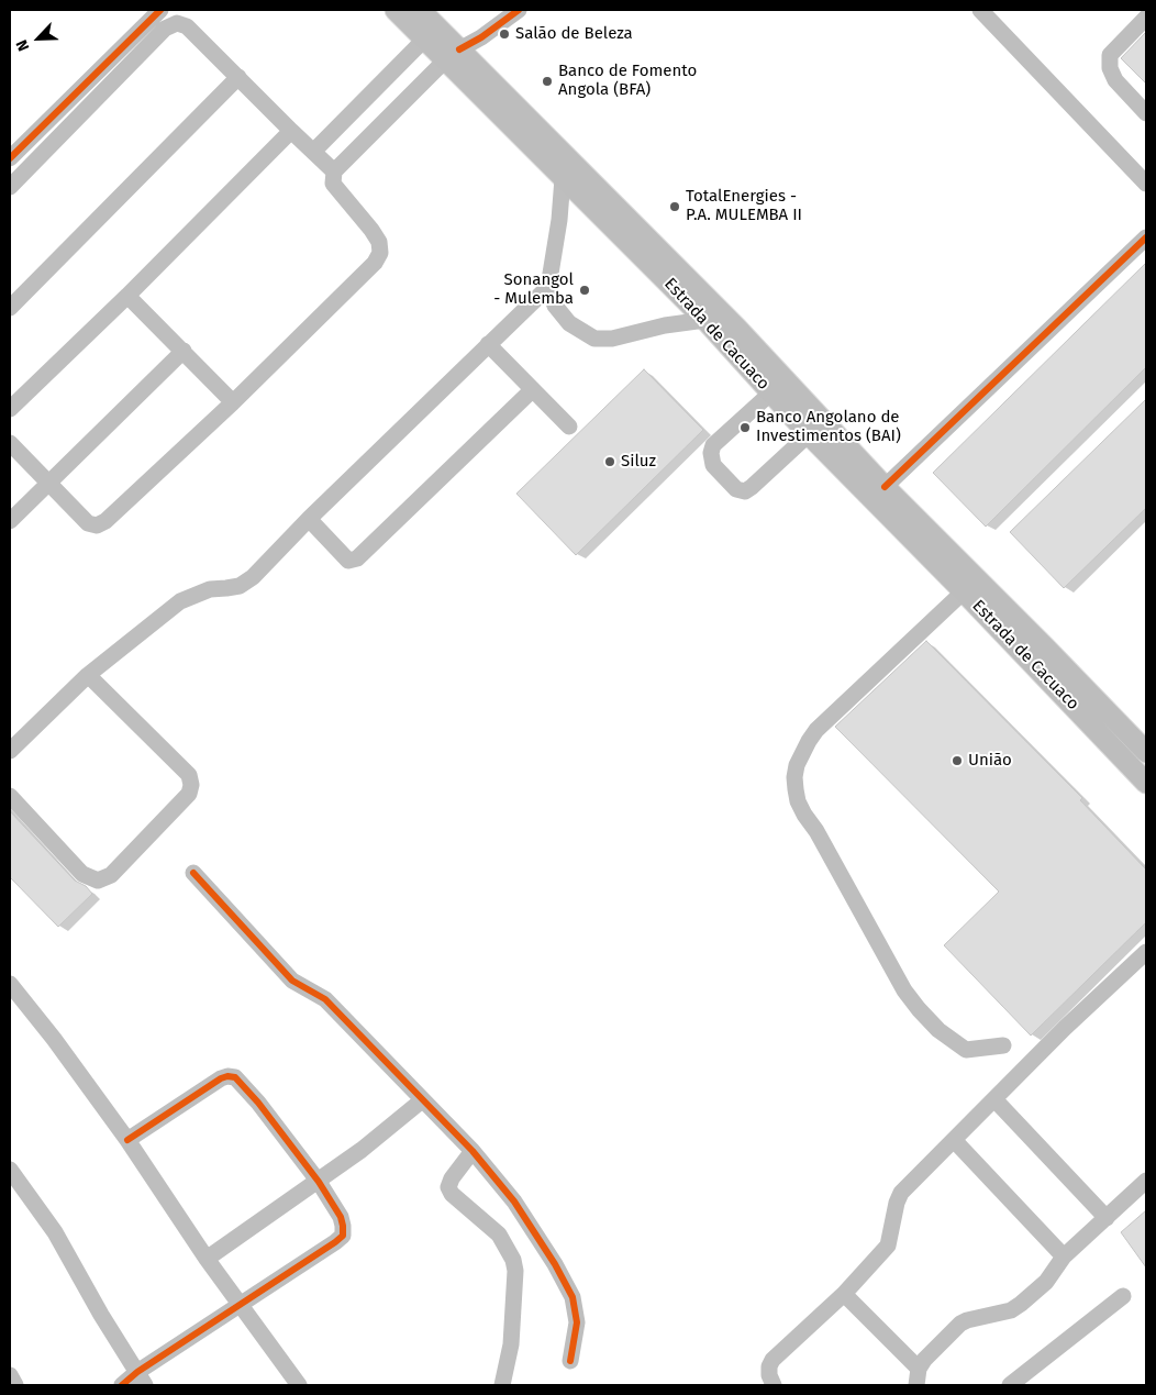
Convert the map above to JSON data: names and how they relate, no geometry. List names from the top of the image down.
{
  "streets": {
    "main road": ["Estrada de Cacuaco"]
  },
  "places": [
    "Salão de Beleza",
    "Banco de Fomento Angola (BFA)",
    "TotalEnergies - P.A. MULEMBA II",
    "Sonangol - Mulemba",
    "Banco Angolano de Investimentos (BAI)",
    "Siluz",
    "União"
  ],
  "north": "bottom left"
}
